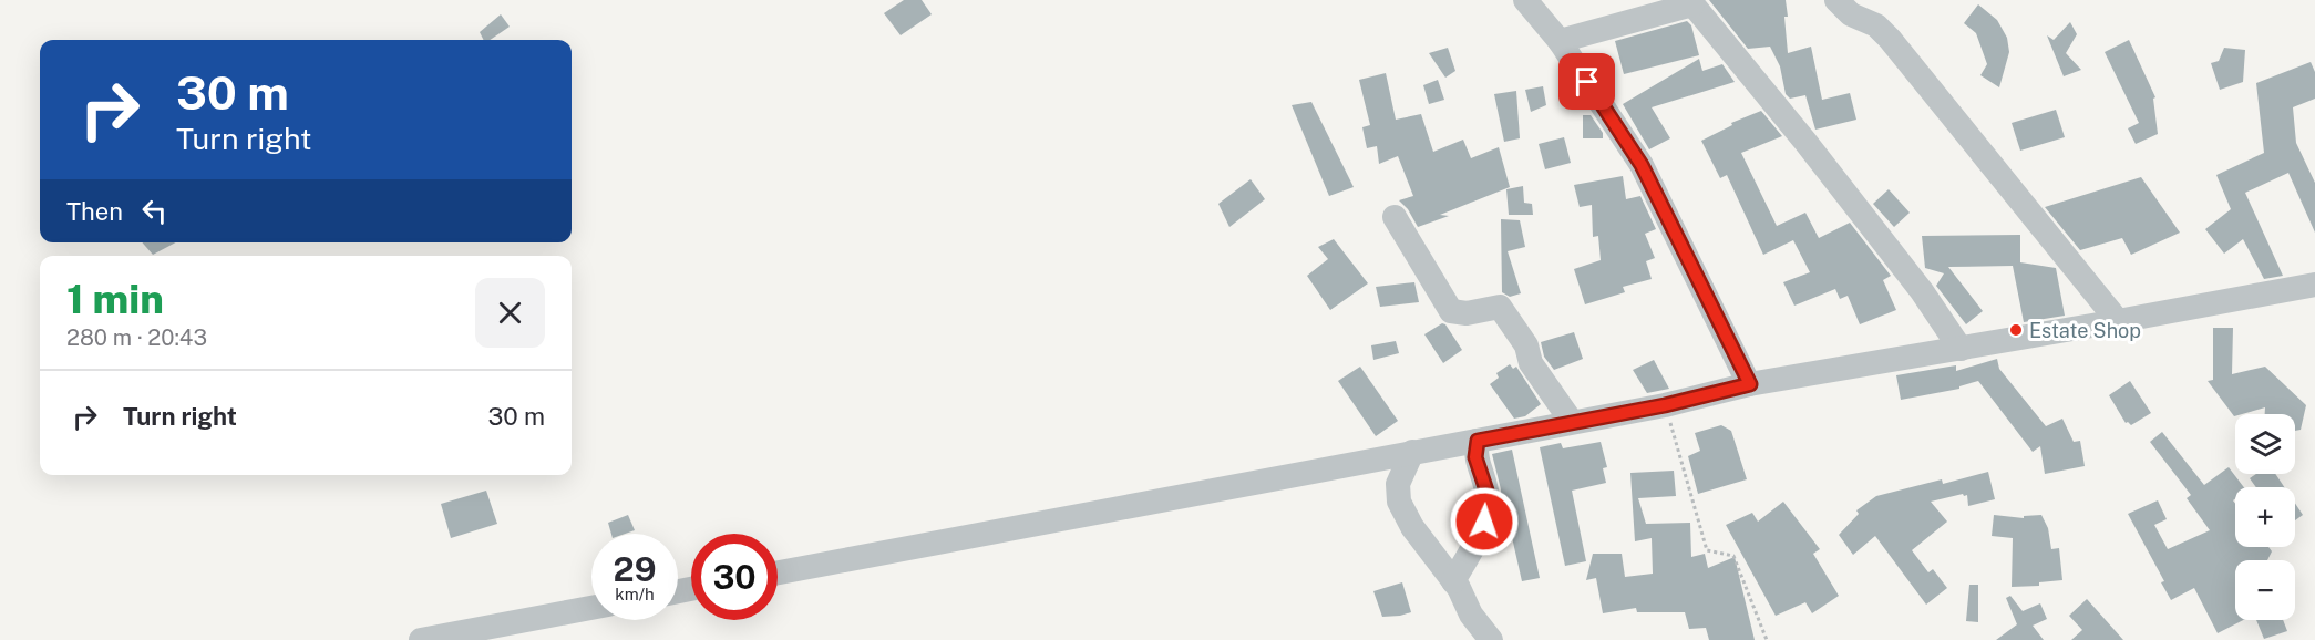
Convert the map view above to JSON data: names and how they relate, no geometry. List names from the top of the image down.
{
  "places": ["Estate Shop"],
  "page": {
    "turn": ["30 m", "Turn right"],
    "then": "Then",
    "heading": ["1 min", "280 m · 20:43"],
    "list": [
      {
        "name": "Turn right",
        "value": "30 m"
      }
    ],
    "map_buttons": ["+", "−"],
    "speed": "29 km/h",
    "limit": "30"
  }
}
